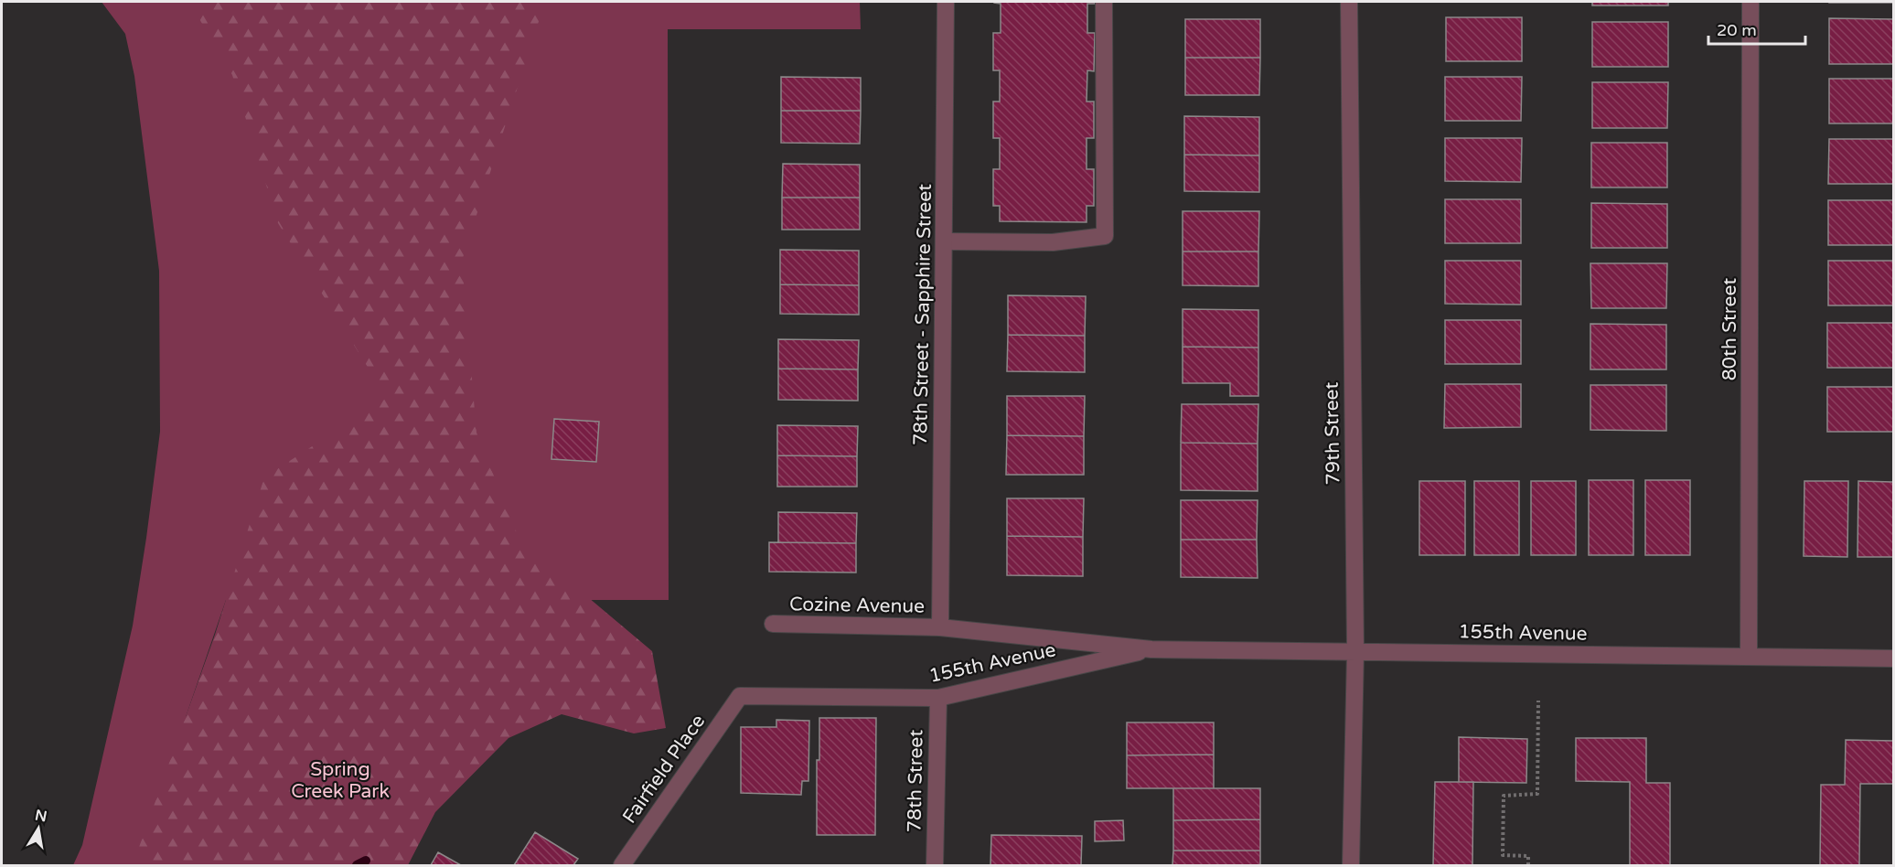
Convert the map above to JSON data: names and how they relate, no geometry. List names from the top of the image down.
{
  "streets": {
    "street": [
      "78th Street - Sapphire Street",
      "80th Street",
      "79th Street",
      "Cozine Avenue",
      "155th Avenue",
      "Fairfield Place",
      "78th Street"
    ]
  },
  "crossings": [
    ["78th Street - Sapphire Street", "Cozine Avenue"],
    ["78th Street - Sapphire Street", "155th Avenue"],
    ["80th Street", "155th Avenue"],
    ["79th Street", "155th Avenue"],
    ["Cozine Avenue", "155th Avenue"],
    ["155th Avenue", "Fairfield Place"],
    ["155th Avenue", "78th Street"]
  ],
  "parks": ["Spring Creek Park"],
  "scale_bar": "20 m",
  "north": "top"
}
